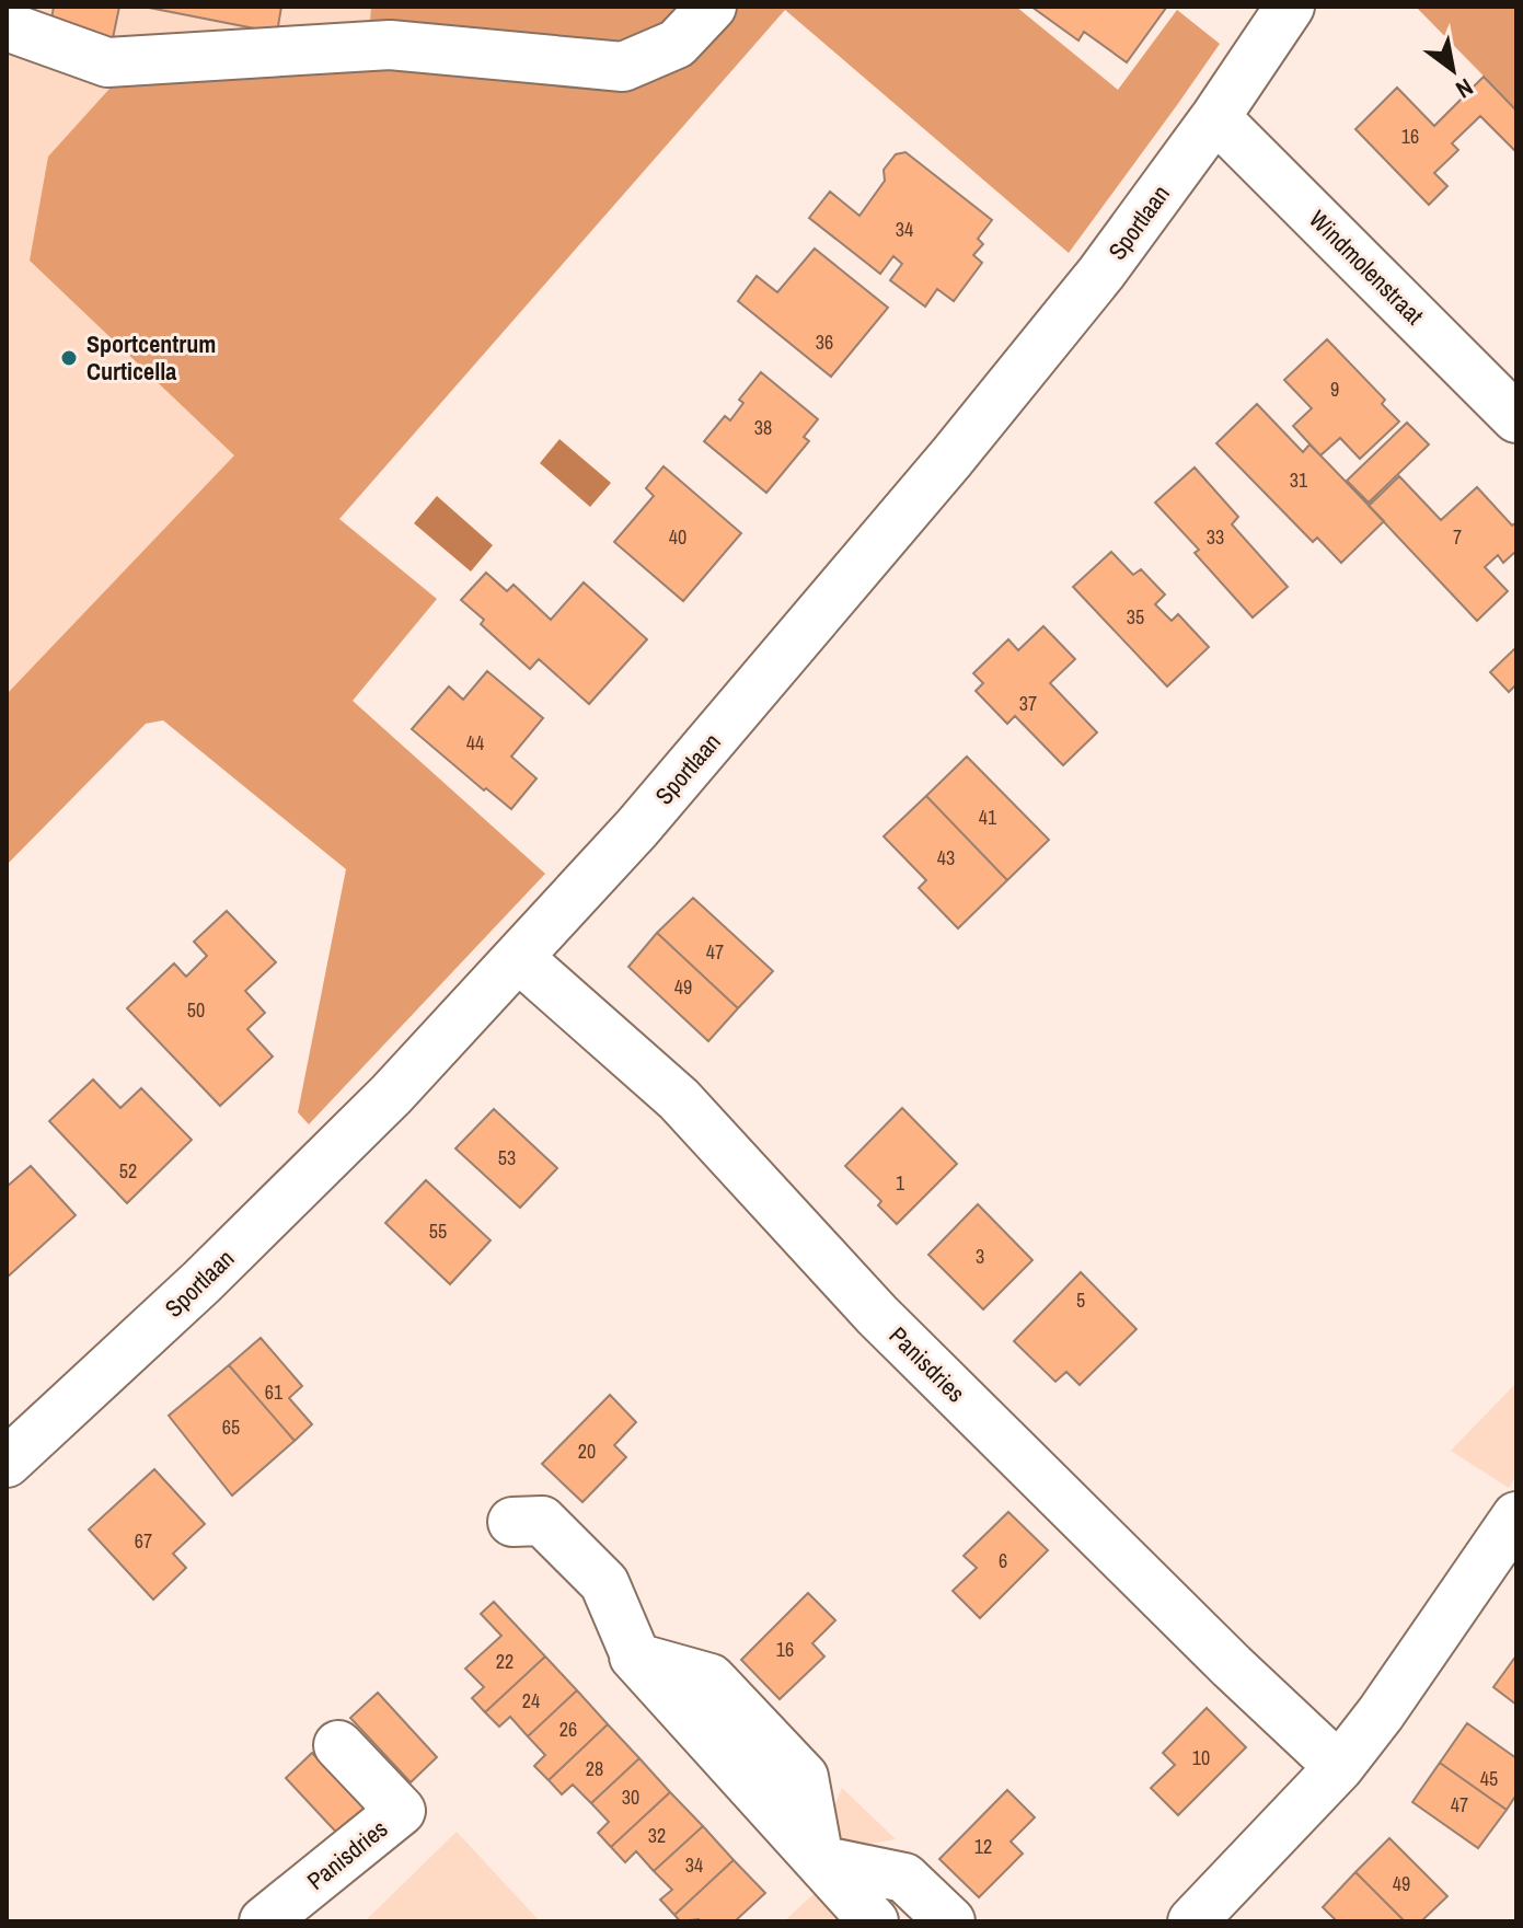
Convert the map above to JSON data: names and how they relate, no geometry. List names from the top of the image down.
{
  "streets": {
    "street": ["Sportlaan", "Windmolenstraat", "Panisdries"]
  },
  "crossings": [
    ["Sportlaan", "Windmolenstraat"],
    ["Sportlaan", "Panisdries"]
  ],
  "places": ["Sportcentrum Curticella"],
  "house_numbers": [
    "16",
    "34",
    "36",
    "9",
    "38",
    "31",
    "40",
    "33",
    "7",
    "35",
    "37",
    "44",
    "41",
    "43",
    "47",
    "49",
    "50",
    "53",
    "52",
    "1",
    "55",
    "3",
    "5",
    "61",
    "65",
    "20",
    "67",
    "6",
    "16",
    "22",
    "24",
    "26",
    "10",
    "28",
    "45",
    "30",
    "47",
    "32",
    "12",
    "34",
    "49"
  ],
  "north": "bottom right"
}
